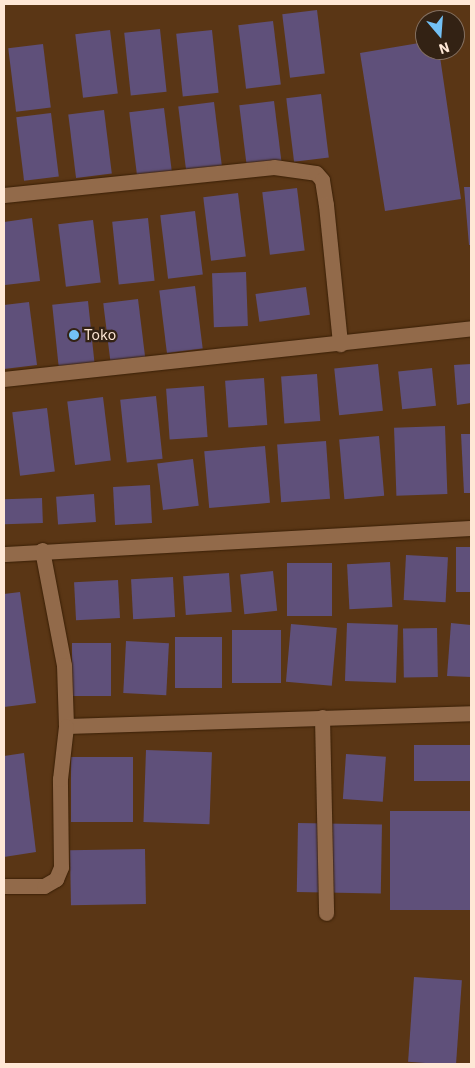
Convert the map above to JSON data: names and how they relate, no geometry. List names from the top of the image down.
{
  "places": ["Toko"],
  "north": "bottom"
}
